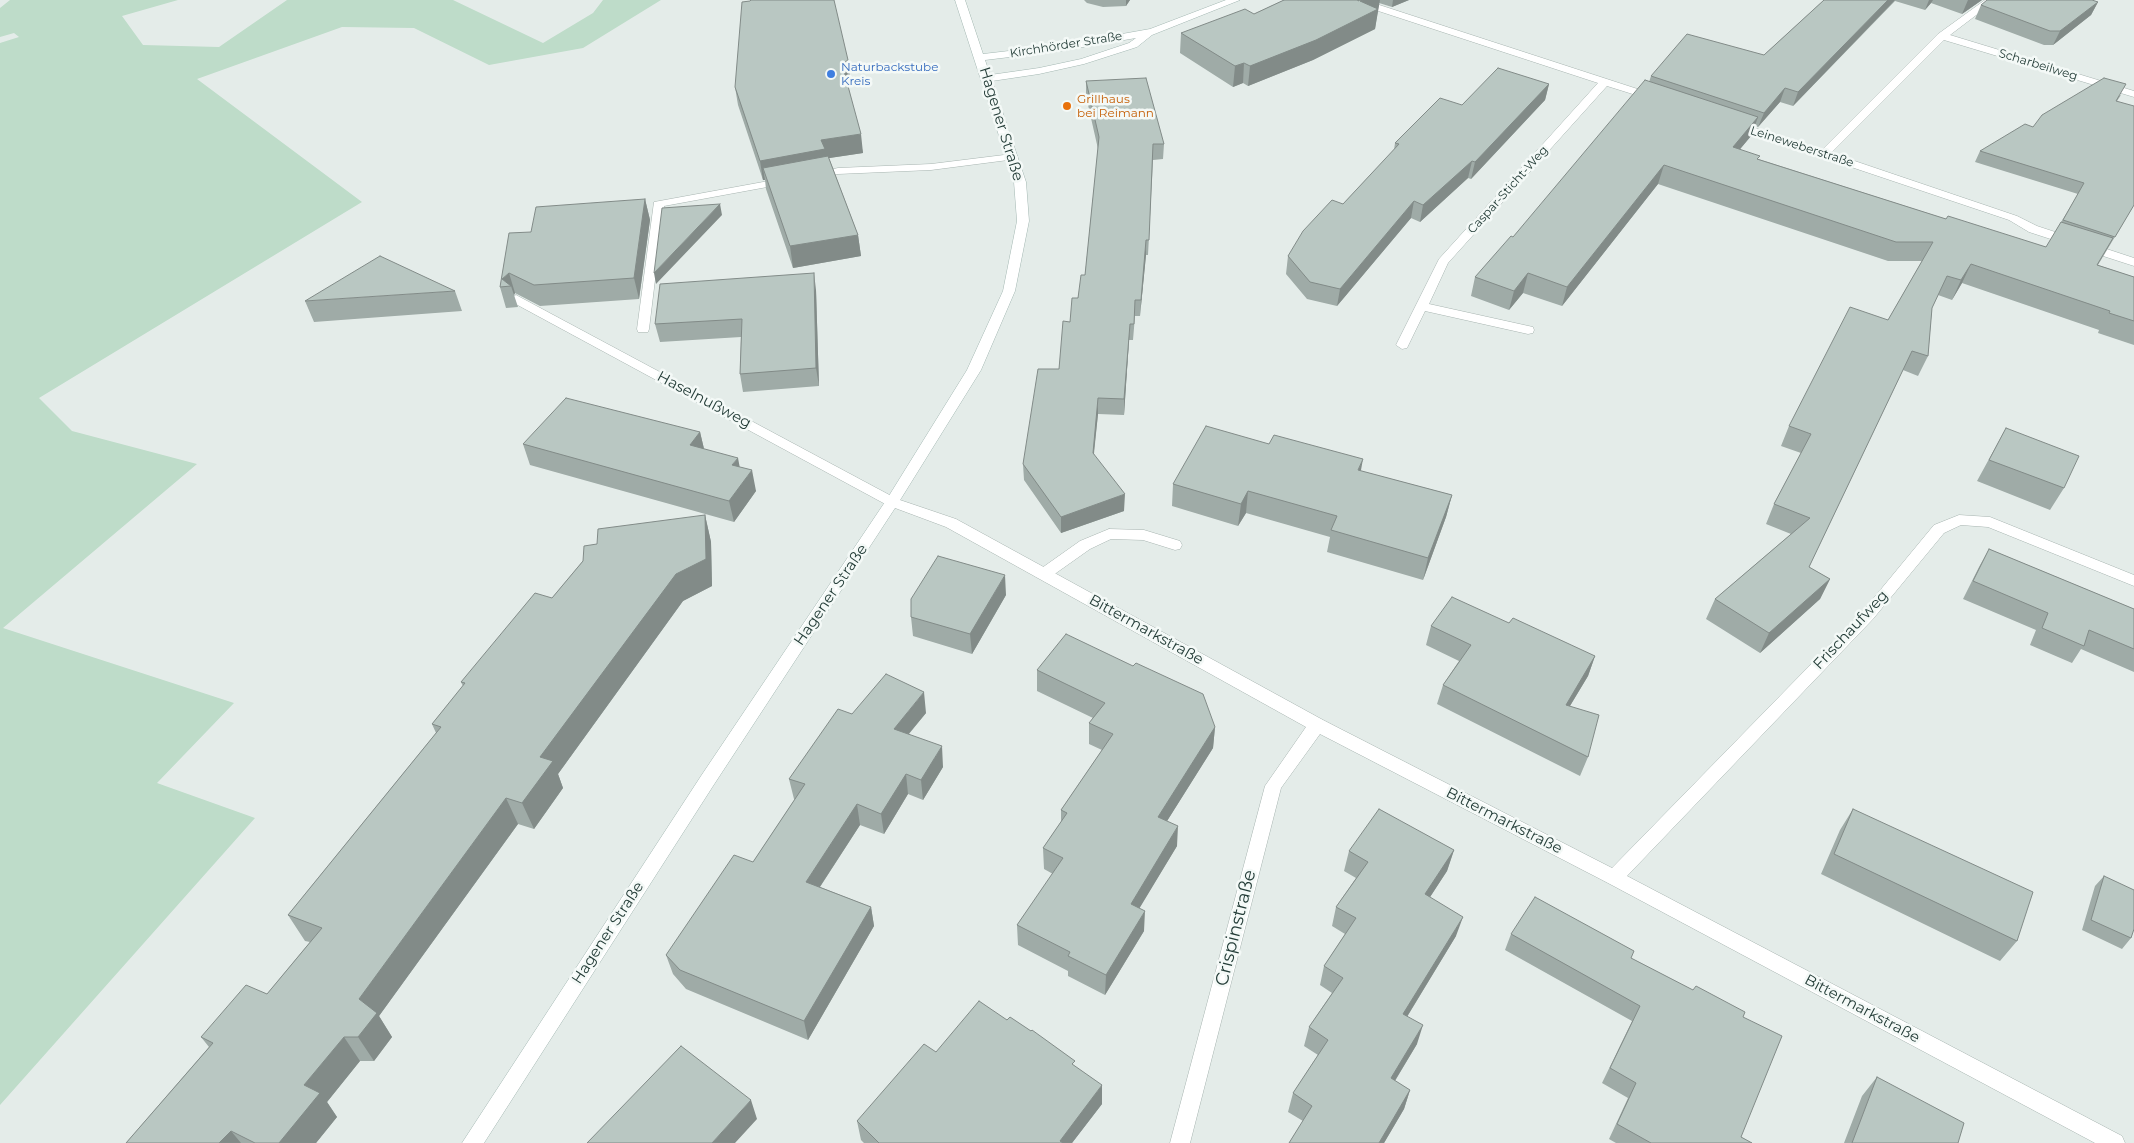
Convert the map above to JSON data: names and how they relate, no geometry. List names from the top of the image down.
{
  "streets": {
    "street": [
      "Kirchhörder Straße",
      "Scharbeilweg",
      "Hagener Straße",
      "Leineweberstraße",
      "Caspar-Sticht-Weg",
      "Haselnußweg",
      "Bittermarkstraße",
      "Frischaufweg",
      "Crispinstraße"
    ]
  },
  "crossings": [
    ["Kirchhörder Straße", "Hagener Straße"],
    ["Hagener Straße", "Haselnußweg"],
    ["Hagener Straße", "Bittermarkstraße"],
    ["Haselnußweg", "Bittermarkstraße"],
    ["Bittermarkstraße", "Frischaufweg"],
    ["Bittermarkstraße", "Crispinstraße"]
  ],
  "places": ["Naturbackstube Kreis", "Grillhaus bei Reimann"]
}
